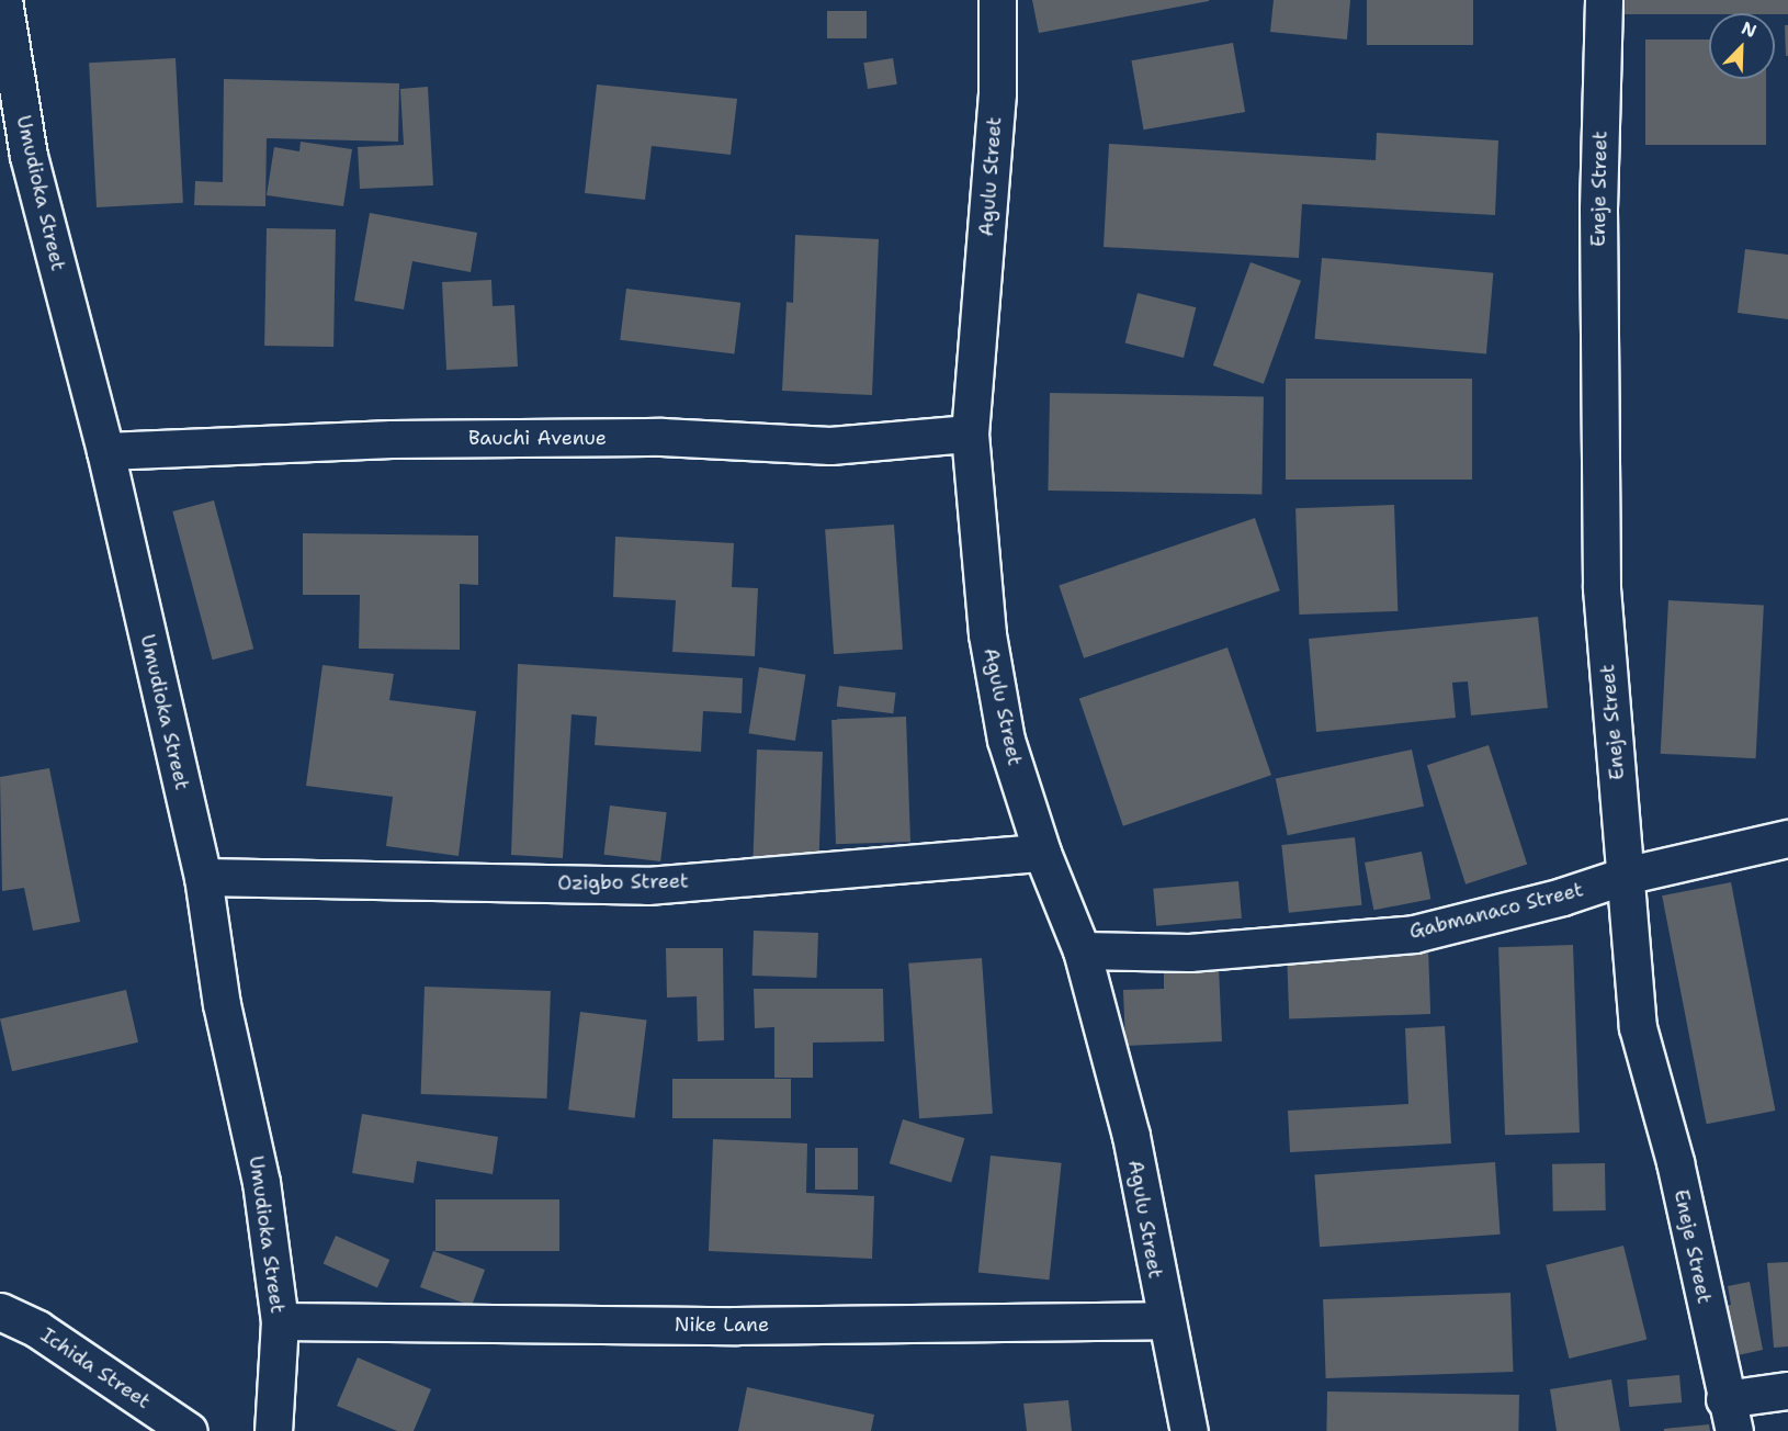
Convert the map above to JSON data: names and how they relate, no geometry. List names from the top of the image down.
{
  "streets": {
    "street": [
      "Agulu Street",
      "Eneje Street",
      "Umudioka Street",
      "Bauchi Avenue",
      "Ozigbo Street",
      "Gabmanaco Street",
      "Nike Lane",
      "Ichida Street"
    ]
  },
  "crossings": [
    ["Agulu Street", "Bauchi Avenue"],
    ["Agulu Street", "Ozigbo Street"],
    ["Agulu Street", "Gabmanaco Street"],
    ["Agulu Street", "Nike Lane"],
    ["Eneje Street", "Gabmanaco Street"],
    ["Umudioka Street", "Bauchi Avenue"],
    ["Umudioka Street", "Ozigbo Street"],
    ["Umudioka Street", "Nike Lane"]
  ],
  "north": "top right"
}
